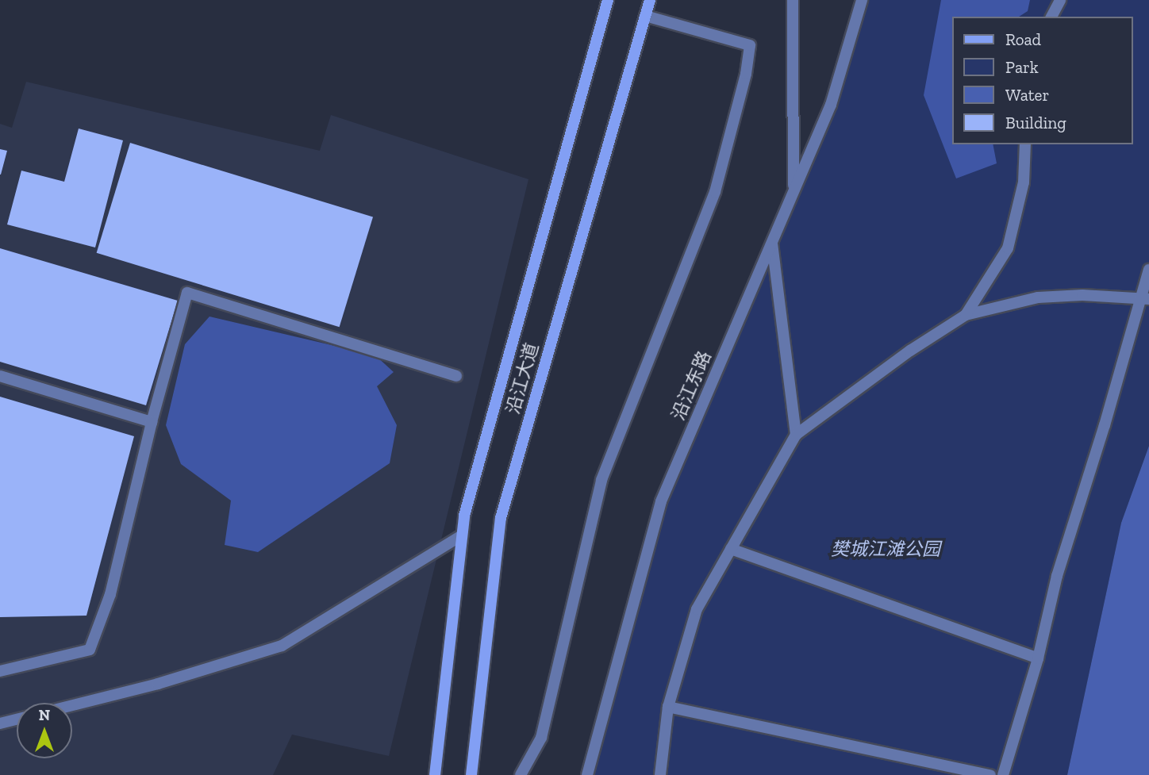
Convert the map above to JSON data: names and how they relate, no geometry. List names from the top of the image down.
{
  "streets": {
    "main road": ["沿江大道"],
    "street": ["沿江东路"]
  },
  "parks": ["樊城江滩公园"],
  "legend": [
    "Road",
    "Park",
    "Water",
    "Building"
  ],
  "north": "top"
}
